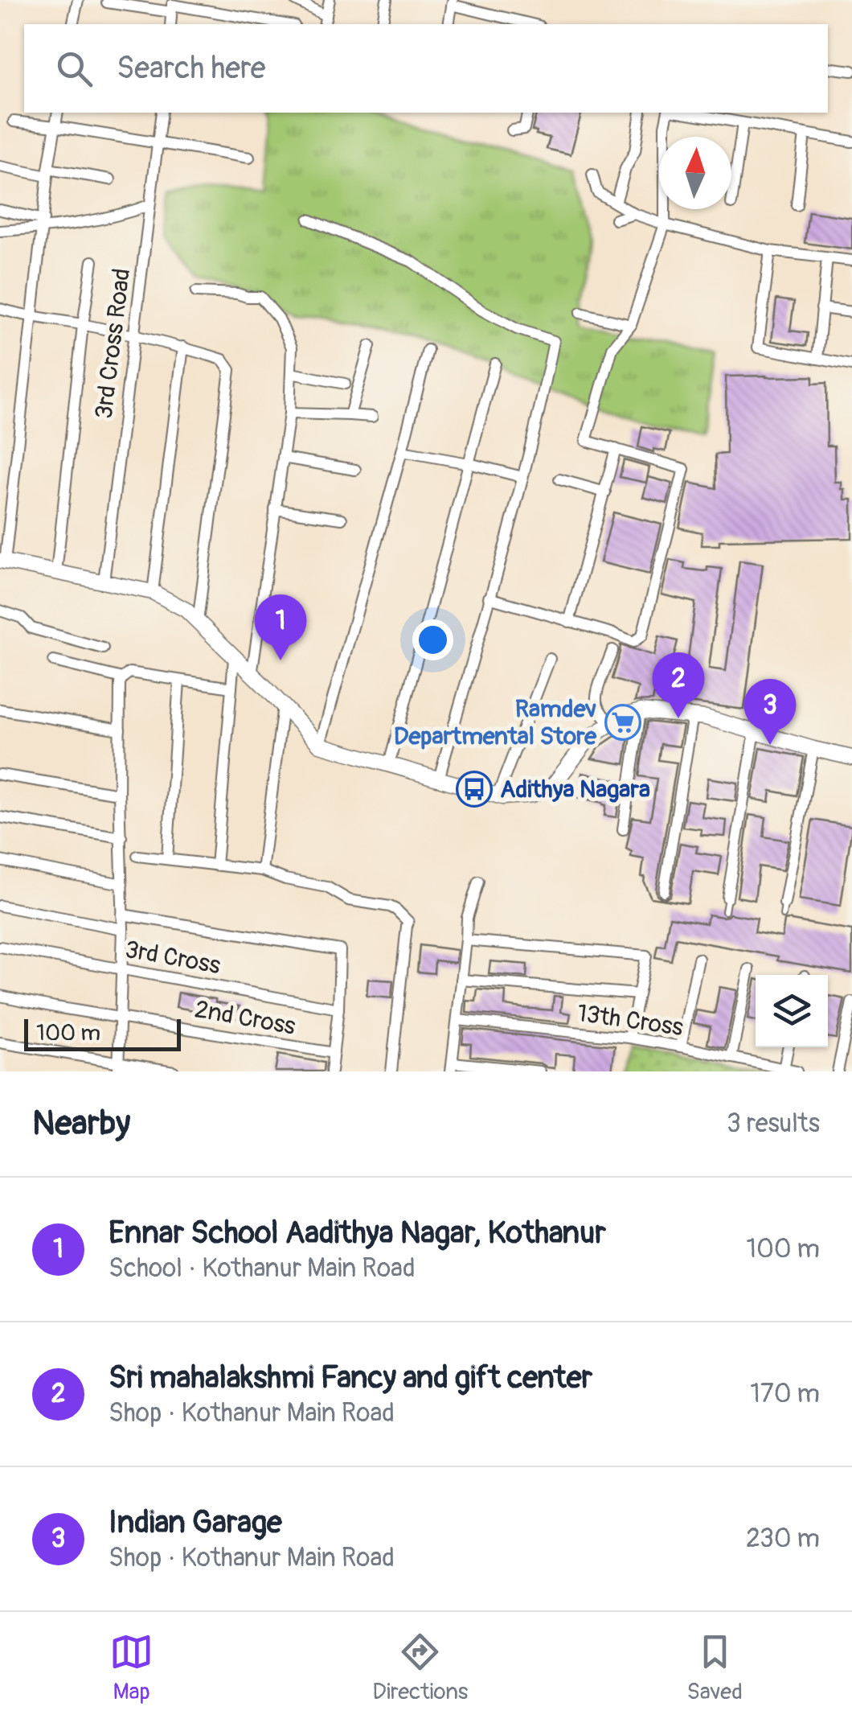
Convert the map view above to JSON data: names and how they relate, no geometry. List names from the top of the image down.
{
  "streets": {
    "street": [
      "3rd Cross Road",
      "3rd Cross",
      "2nd Cross",
      "13th Cross"
    ]
  },
  "places": {
    "supermarket": ["Ramdev Departmental Store"],
    "bus stop": ["Adithya Nagara"]
  },
  "scale_bar": "100 m",
  "north": "top",
  "page": {
    "search": "Search here",
    "pins": ["1", "2", "3"],
    "scale": "100 m",
    "heading": ["Nearby", "3 results"],
    "list": [
      {
        "mark": "1",
        "name": "Ennar School Aadithya Nagar, Kothanur",
        "note": "School · Kothanur Main Road",
        "value": "100 m"
      },
      {
        "mark": "2",
        "name": "Sri mahalakshmi Fancy and gift center",
        "note": "Shop · Kothanur Main Road",
        "value": "170 m"
      },
      {
        "mark": "3",
        "name": "Indian Garage",
        "note": "Shop · Kothanur Main Road",
        "value": "230 m"
      }
    ],
    "nav": ["Map", "Directions", "Saved"]
  }
}
